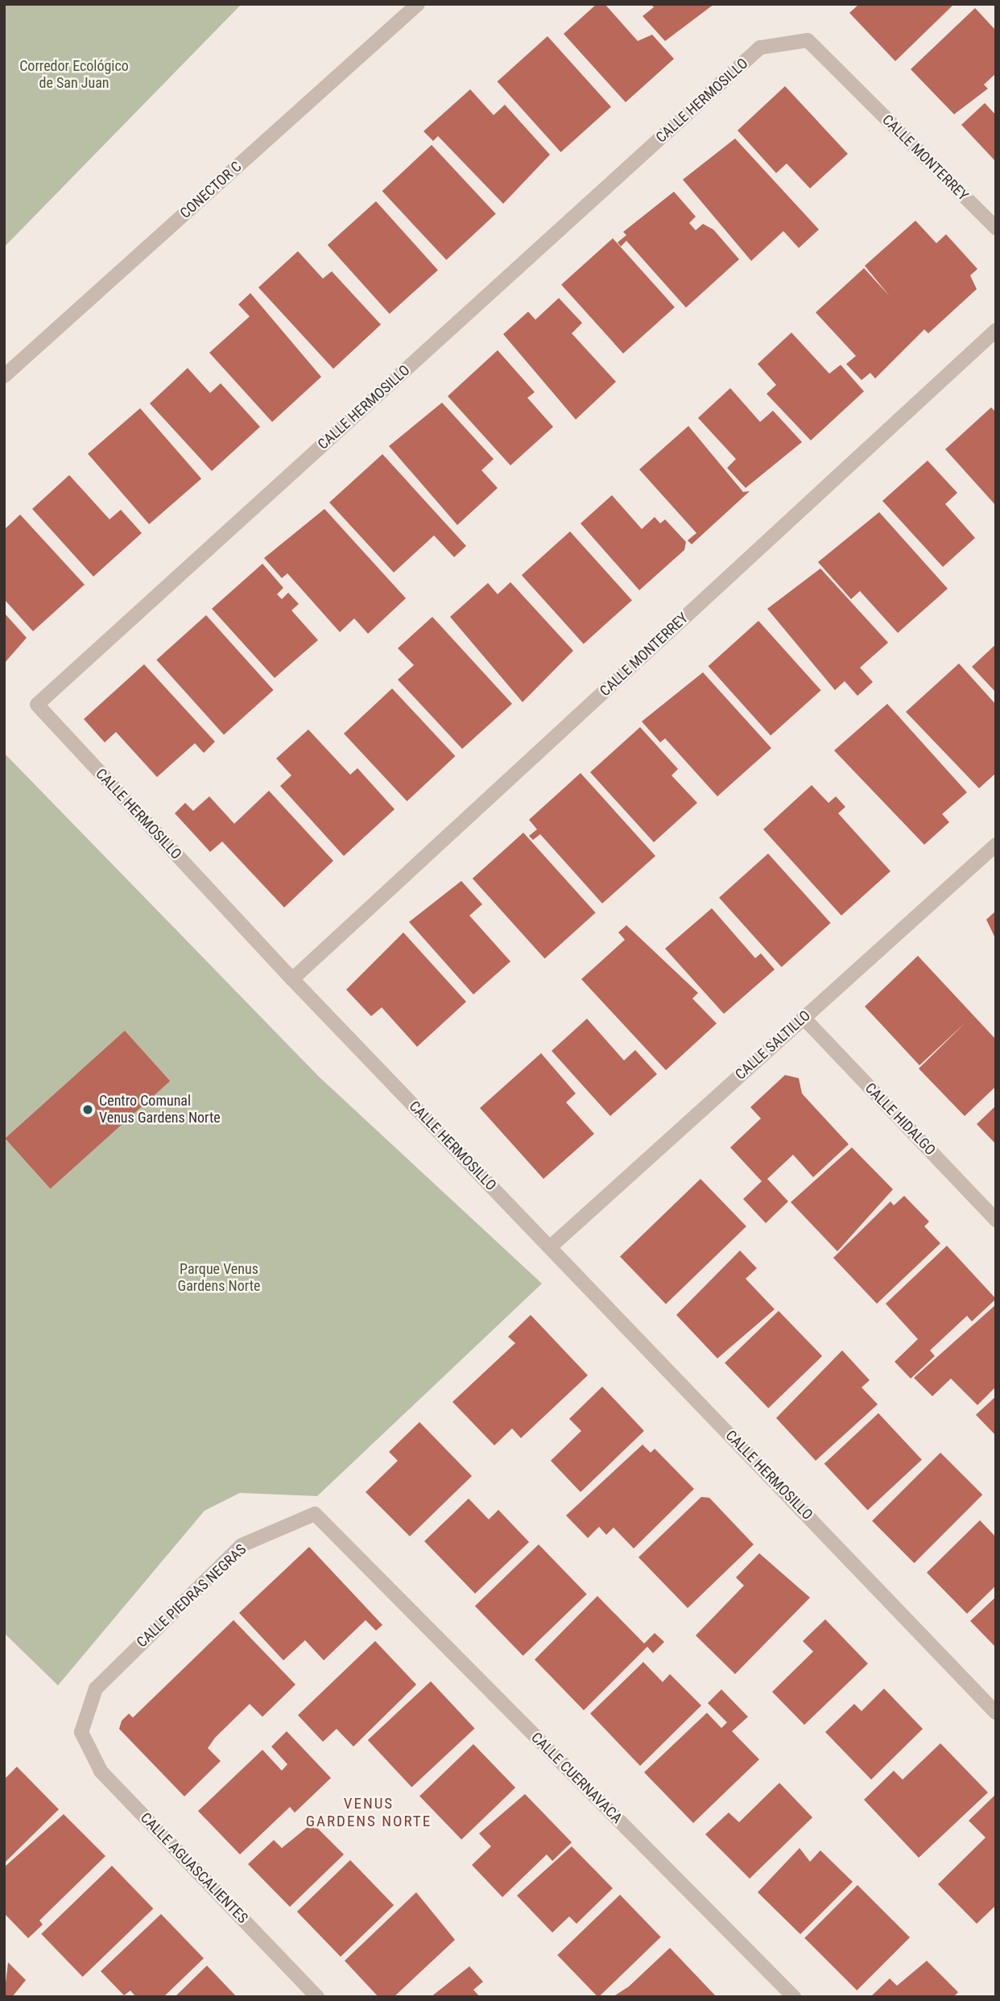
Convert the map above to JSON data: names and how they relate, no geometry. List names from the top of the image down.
{
  "streets": {
    "street": [
      "CALLE HERMOSILLO",
      "CALLE MONTERREY",
      "CONECTOR C",
      "CALLE SALTILLO",
      "CALLE HIDALGO",
      "CALLE PIEDRAS NEGRAS",
      "CALLE CUERNAVACA",
      "CALLE AGUASCALIENTES"
    ]
  },
  "crossings": [
    ["CALLE HERMOSILLO", "CALLE MONTERREY"],
    ["CALLE HERMOSILLO", "CALLE SALTILLO"],
    ["CALLE SALTILLO", "CALLE HIDALGO"],
    ["CALLE PIEDRAS NEGRAS", "CALLE CUERNAVACA"],
    ["CALLE PIEDRAS NEGRAS", "CALLE AGUASCALIENTES"]
  ],
  "districts": ["VENUS GARDENS NORTE"],
  "parks": ["Corredor Ecológico de San Juan", "Parque Venus Gardens Norte"],
  "places": ["Centro Comunal Venus Gardens Norte"]
}
